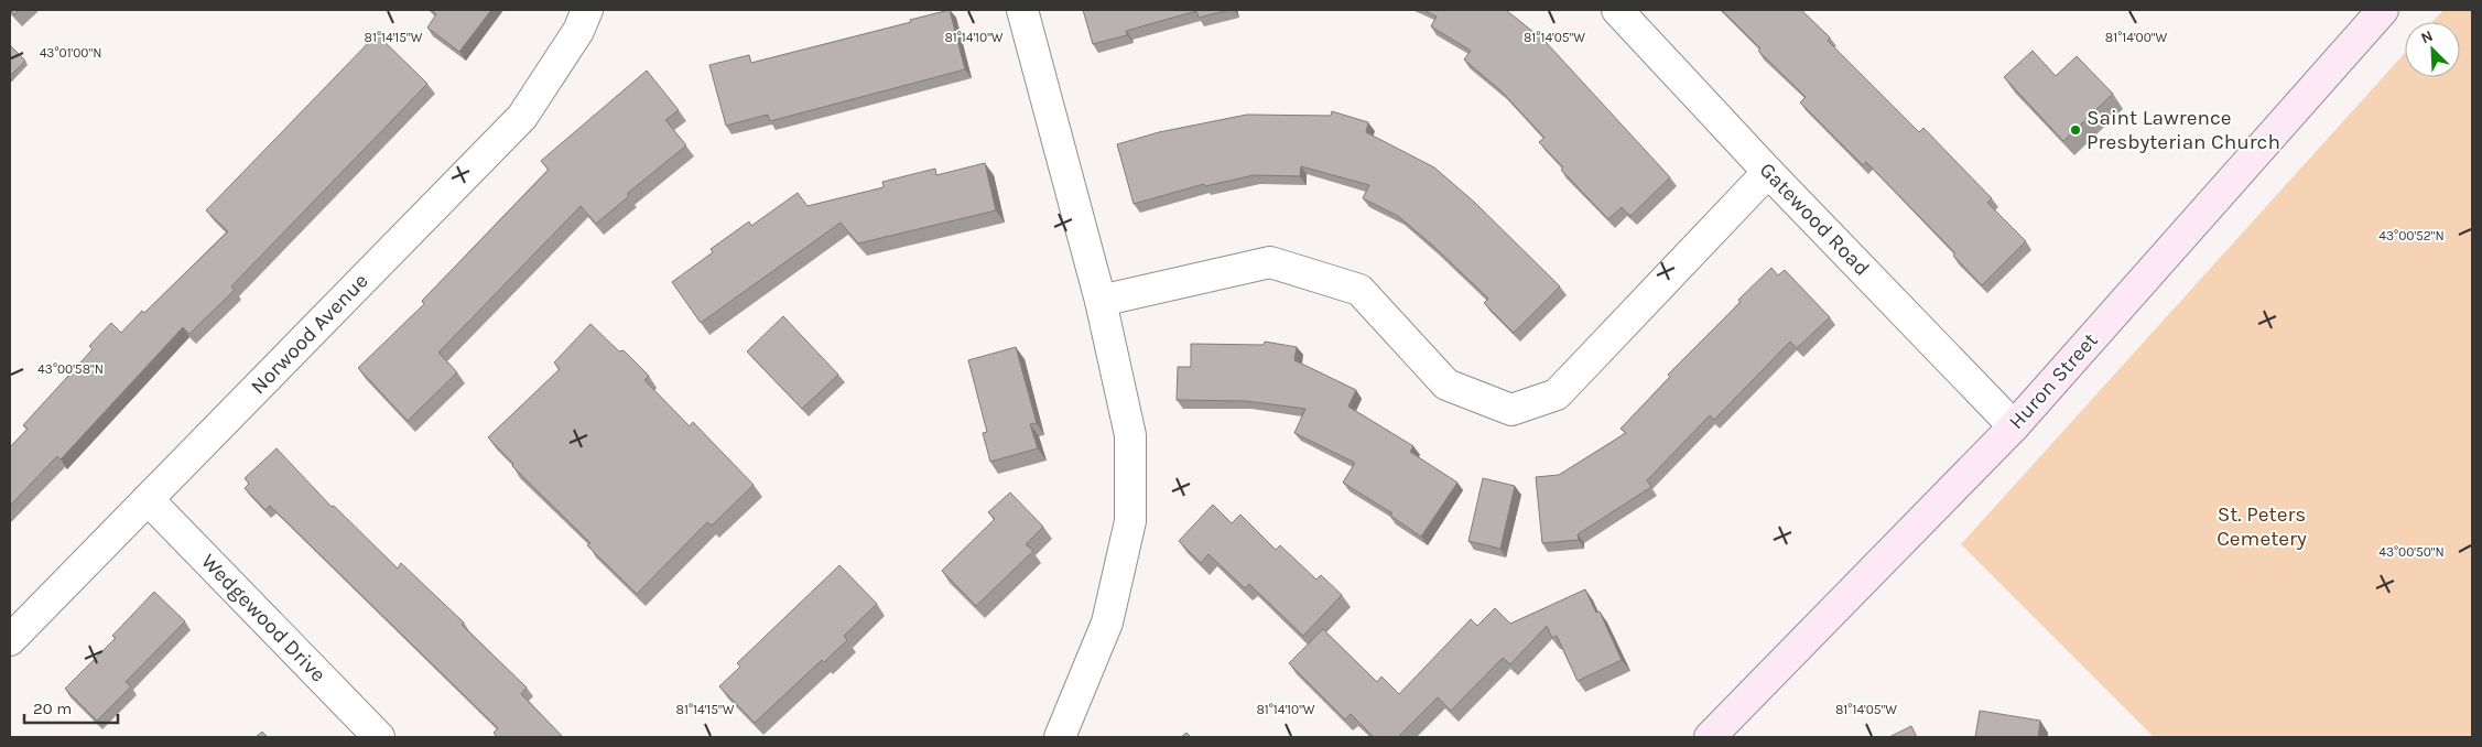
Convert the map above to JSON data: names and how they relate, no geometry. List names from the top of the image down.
{
  "streets": {
    "main road": ["Huron Street"],
    "street": ["Gatewood Road", "Norwood Avenue", "Wedgewood Drive"]
  },
  "crossings": [
    ["Gatewood Road", "Huron Street"],
    ["Norwood Avenue", "Wedgewood Drive"]
  ],
  "parks": ["St. Peters Cemetery"],
  "places": ["Saint Lawrence Presbyterian Church"],
  "scale_bar": "20 m",
  "north": "top left",
  "coordinates": [
    "81°14'15\"W",
    "81°14'10\"W",
    "81°14'05\"W",
    "81°14'00\"W",
    "43°01'00\"N",
    "43°00'52\"N",
    "43°00'58\"N",
    "43°00'50\"N"
  ]
}
